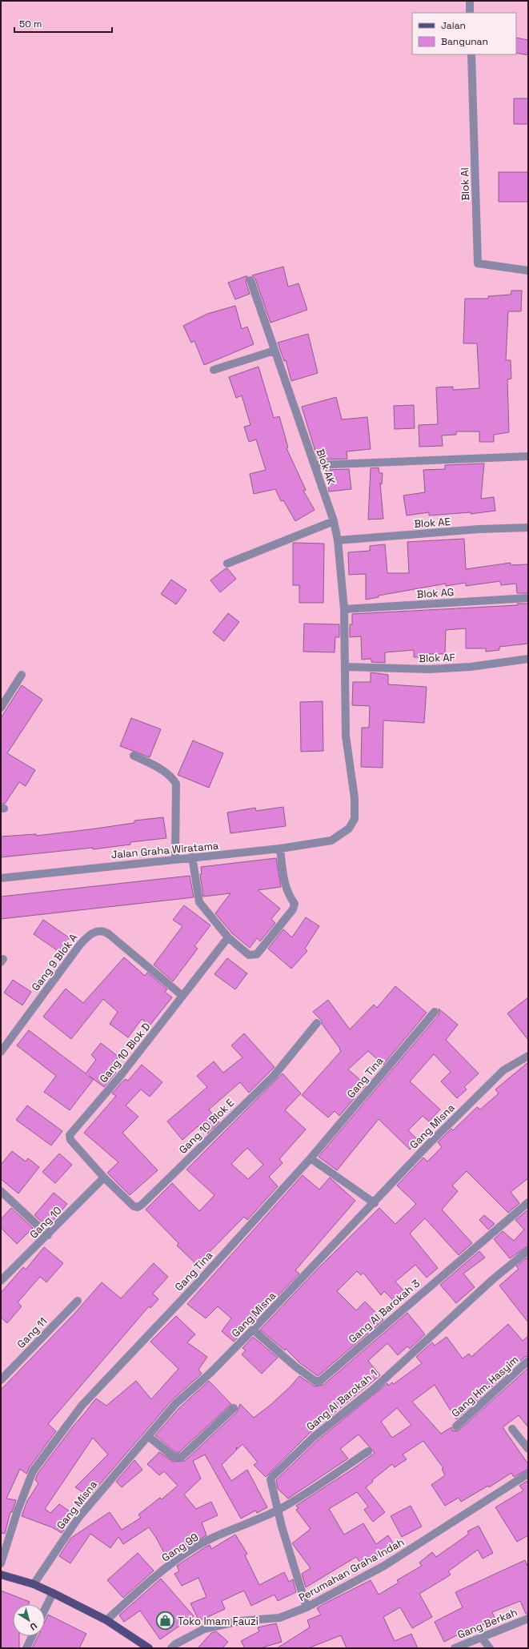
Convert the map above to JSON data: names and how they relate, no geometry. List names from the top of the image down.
{
  "streets": {
    "street": [
      "Blok AI",
      "Blok AK",
      "Blok AE",
      "Blok AG",
      "Blok AF",
      "Jalan Graha Wiratama",
      "Gang 9 Blok A",
      "Gang 10 Blok D",
      "Gang Tina",
      "Gang 10 Blok E",
      "Gang Misna",
      "Gang 10",
      "Gang Al Barokah 3",
      "Gang 11",
      "Gang Hm. Hasyim",
      "Gang Al Barokah 1",
      "Gang 99",
      "Perumahan Graha Indah",
      "Gang Berkah"
    ]
  },
  "crossings": [
    ["Blok AK", "Blok AE"],
    ["Blok AK", "Blok AG"],
    ["Blok AK", "Blok AF"],
    ["Blok AK", "Jalan Graha Wiratama"],
    ["Gang 9 Blok A", "Gang 10 Blok D"],
    ["Gang 10 Blok D", "Gang 10 Blok E"],
    ["Gang 10 Blok D", "Gang 10"],
    ["Gang 10 Blok E", "Gang 10"],
    ["Gang Misna", "Gang Al Barokah 3"],
    ["Gang Al Barokah 1", "Gang 99"],
    ["Gang Al Barokah 1", "Perumahan Graha Indah"]
  ],
  "places": {
    "shop": ["Toko Imam Fauzi"]
  },
  "legend": ["Jalan", "Bangunan"],
  "scale_bar": "50 m",
  "north": "bottom right"
}
